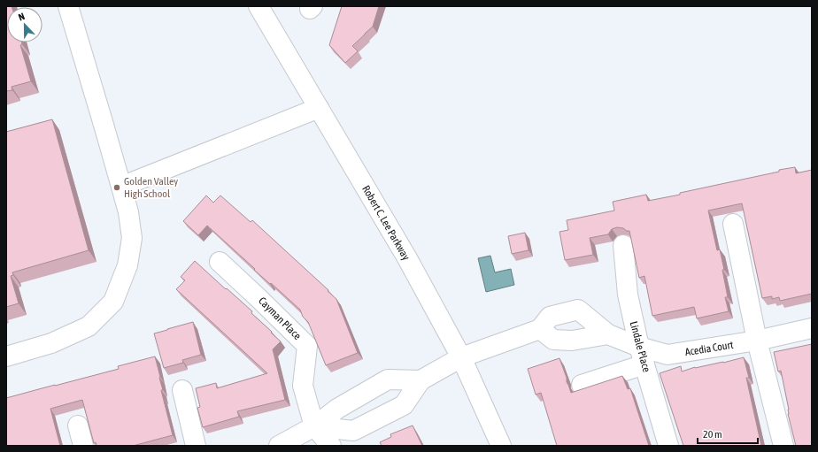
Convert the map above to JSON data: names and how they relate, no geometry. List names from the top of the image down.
{
  "streets": {
    "street": [
      "Robert C. Lee Parkway",
      "Cayman Place",
      "Lindale Place",
      "Acedia Court"
    ]
  },
  "crossings": [
    ["Robert C. Lee Parkway", "Acedia Court"],
    ["Lindale Place", "Acedia Court"]
  ],
  "places": ["Golden Valley High School"],
  "scale_bar": "20 m",
  "north": "top"
}
